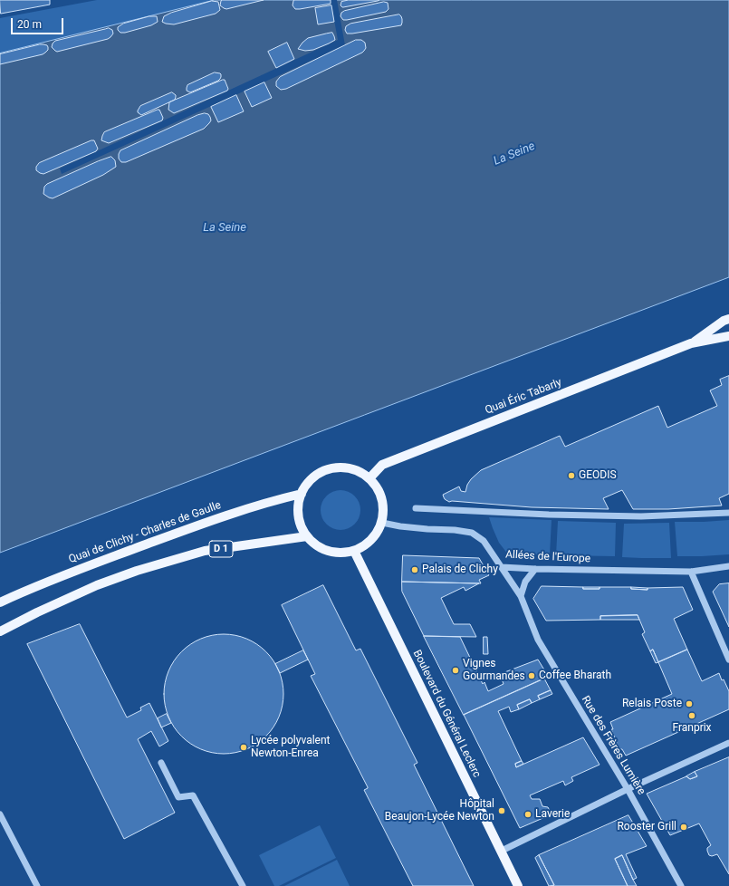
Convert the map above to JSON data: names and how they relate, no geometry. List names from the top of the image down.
{
  "streets": {
    "main road": [
      "Quai Éric Tabarly",
      "Quai de Clichy - Charles de Gaulle",
      "D 1",
      "Boulevard du Général Leclerc"
    ],
    "street": ["Allées de l'Europe", "Rue des Frères Lumière"]
  },
  "crossings": [
    ["Quai Éric Tabarly", "Quai de Clichy - Charles de Gaulle"],
    ["Quai Éric Tabarly", "D 1"],
    ["Quai Éric Tabarly", "Allées de l'Europe"],
    ["Quai Éric Tabarly", "Boulevard du Général Leclerc"],
    ["Quai de Clichy - Charles de Gaulle", "D 1"],
    ["Quai de Clichy - Charles de Gaulle", "Allées de l'Europe"],
    ["Quai de Clichy - Charles de Gaulle", "Boulevard du Général Leclerc"],
    ["D 1", "Allées de l'Europe"],
    ["D 1", "Boulevard du Général Leclerc"],
    ["Allées de l'Europe", "Boulevard du Général Leclerc"],
    ["Allées de l'Europe", "Rue des Frères Lumière"]
  ],
  "water": ["La Seine"],
  "places": [
    "GEODIS",
    "Palais de Clichy",
    "Vignes Gourmandes",
    "Coffee Bharath",
    "Relais Poste",
    "Franprix",
    "Lycée polyvalent Newton-Enrea",
    "Hôpital Beaujon-Lycée Newton",
    "Laverie",
    "Rooster Grill"
  ],
  "scale_bar": "20 m"
}
